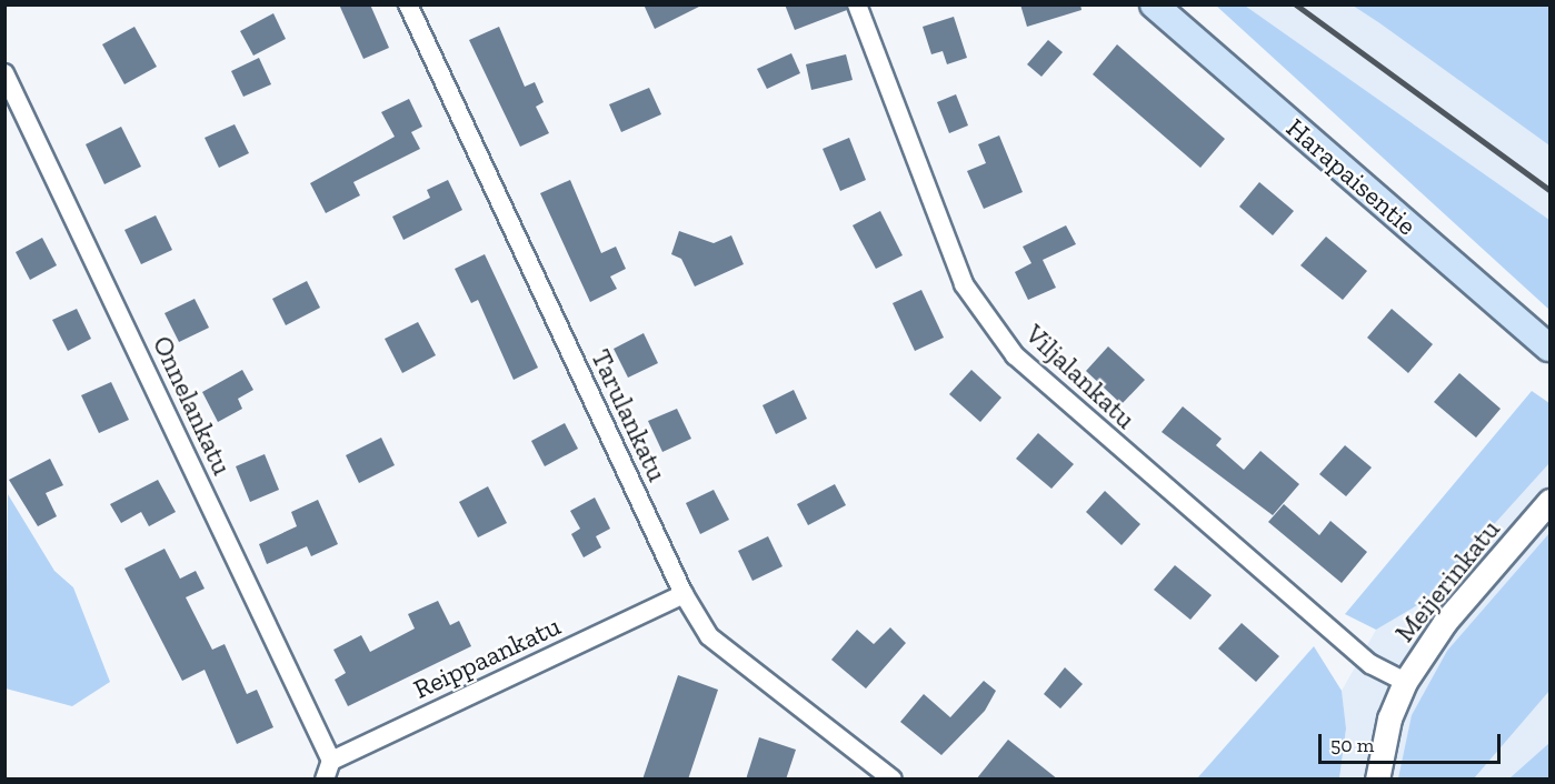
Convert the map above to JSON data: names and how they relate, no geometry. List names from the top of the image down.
{
  "streets": {
    "main road": ["Harapaisentie"],
    "street": [
      "Viljalankatu",
      "Onnelankatu",
      "Tarulankatu",
      "Meijerinkatu",
      "Reippaankatu"
    ]
  },
  "crossings": [
    ["Viljalankatu", "Meijerinkatu"],
    ["Onnelankatu", "Reippaankatu"],
    ["Tarulankatu", "Reippaankatu"]
  ],
  "scale_bar": "50 m"
}
